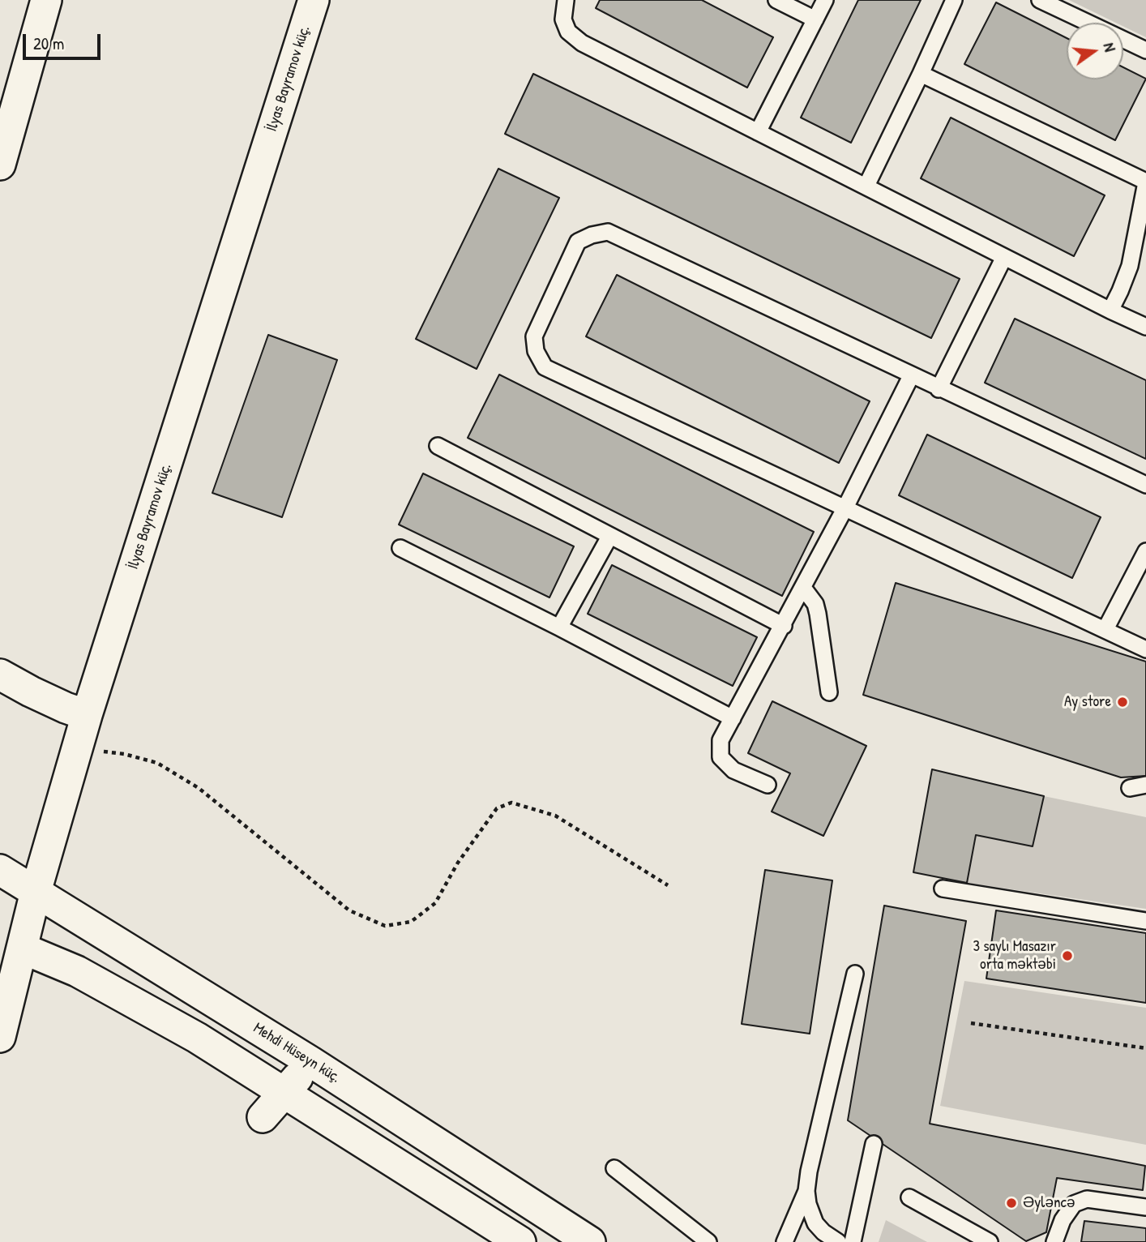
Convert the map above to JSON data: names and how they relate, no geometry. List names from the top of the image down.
{
  "streets": {
    "street": ["İlyas Bayramov küç.", "Mehdi Hüseyn küç."]
  },
  "crossings": [
    ["İlyas Bayramov küç.", "Mehdi Hüseyn küç."]
  ],
  "places": ["Ay store", "3 saylı Masazır orta məktəbi", "Əyləncə"],
  "scale_bar": "20 m",
  "north": "right"
}
